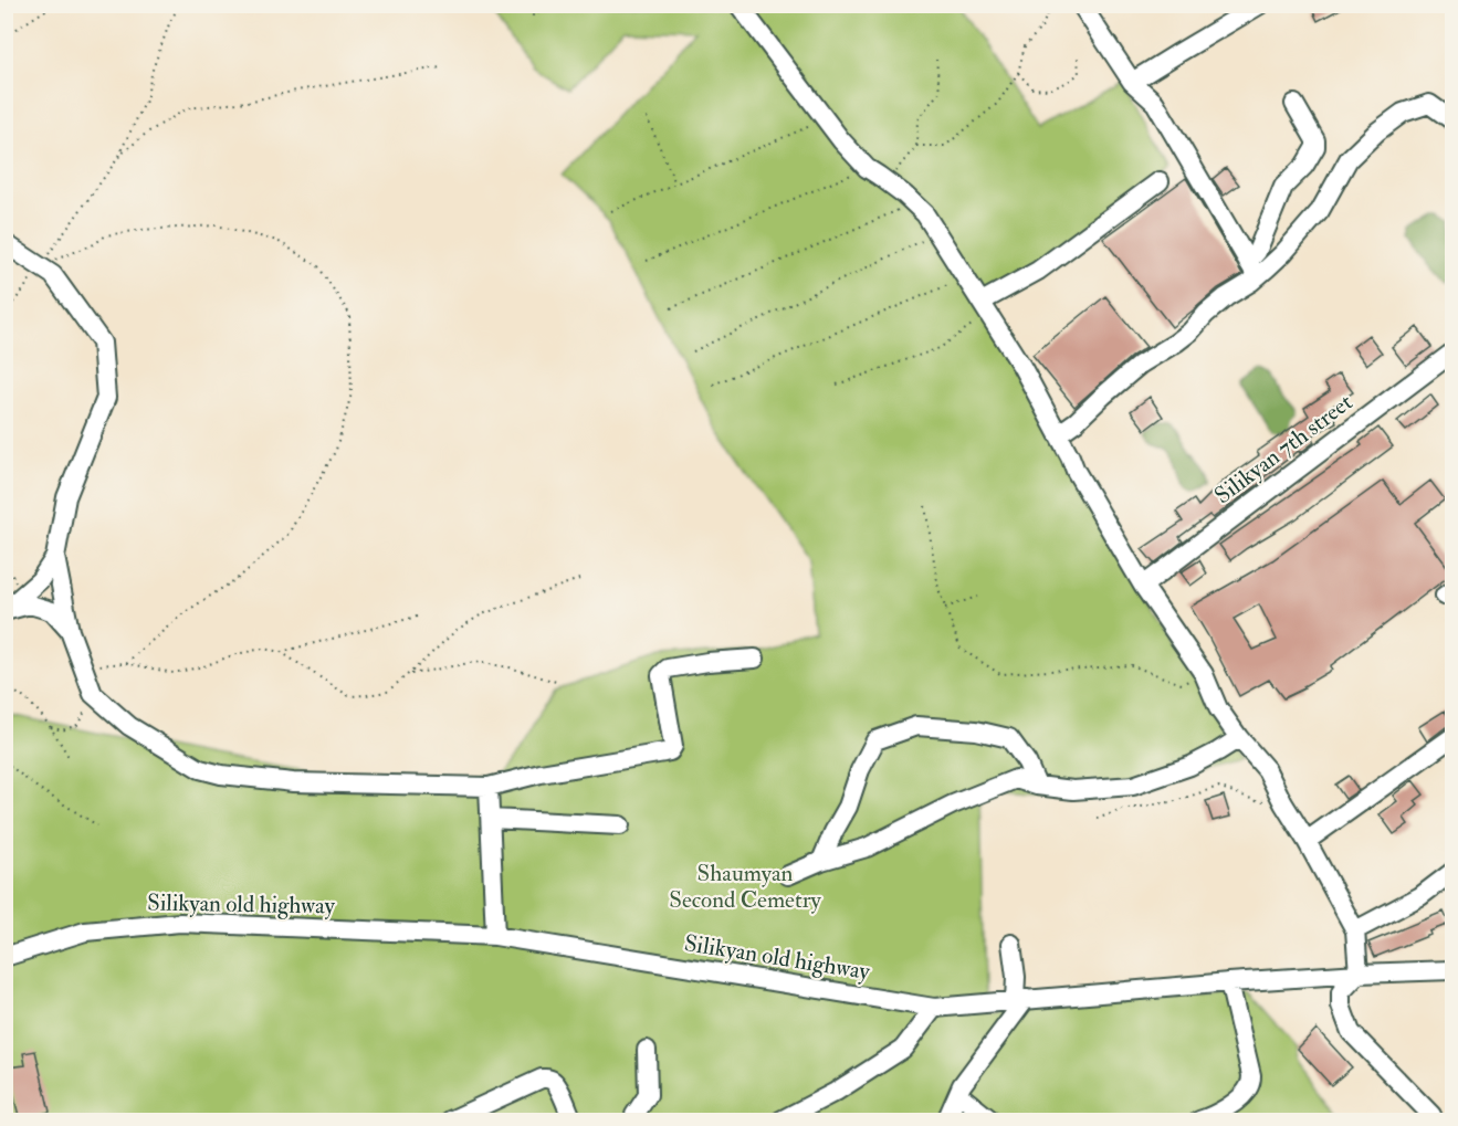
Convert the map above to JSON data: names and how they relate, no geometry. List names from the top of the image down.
{
  "streets": {
    "street": ["Silikyan 7th street", "Silikyan old highway"]
  },
  "parks": ["Shaumyan Second Cemetry"]
}
